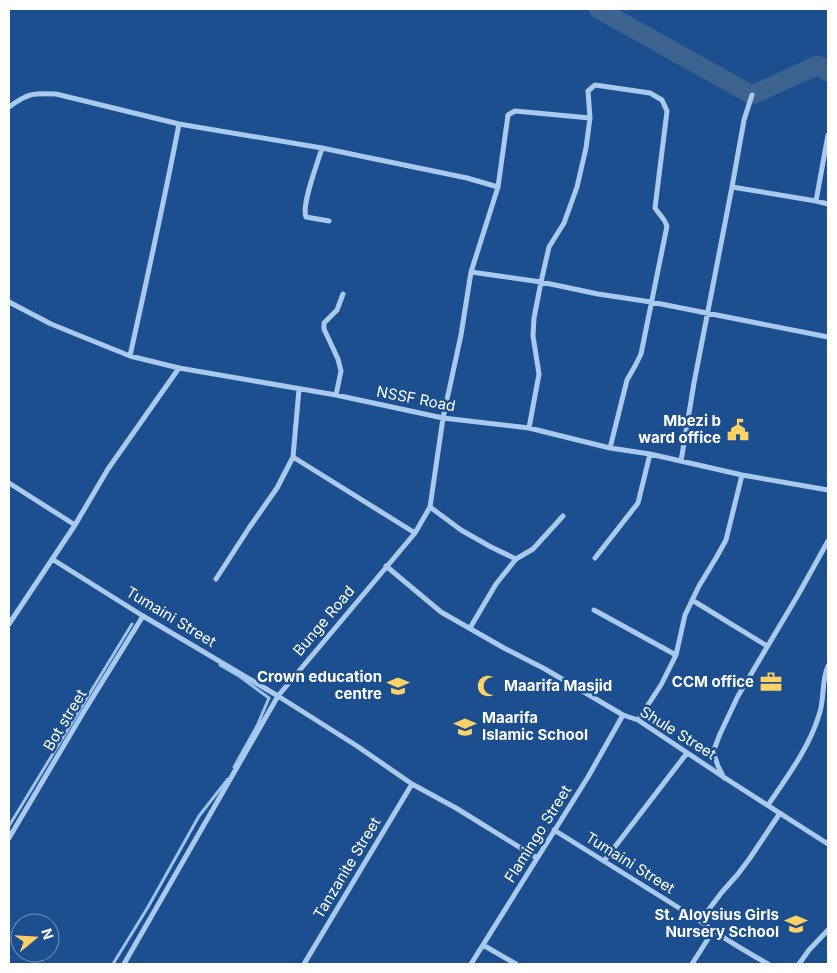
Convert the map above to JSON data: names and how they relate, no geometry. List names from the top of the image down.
{
  "streets": {
    "street": [
      "NSSF Road",
      "Tumaini Street",
      "Bunge Road",
      "Bot street",
      "Shule Street",
      "Flamingo Street",
      "Tanzanite Street"
    ]
  },
  "crossings": [
    ["NSSF Road", "Bunge Road"],
    ["Tumaini Street", "Bunge Road"],
    ["Tumaini Street", "Bot street"],
    ["Tumaini Street", "Flamingo Street"],
    ["Tumaini Street", "Tanzanite Street"],
    ["Bunge Road", "Shule Street"],
    ["Shule Street", "Flamingo Street"]
  ],
  "places": {
    "public building": ["Mbezi b ward office"],
    "office": ["CCM office"],
    "school or university": ["Crown education centre", "Maarifa Islamic School", "St. Aloysius Girls Nursery School"],
    "mosque": ["Maarifa Masjid"]
  },
  "north": "right"
}
